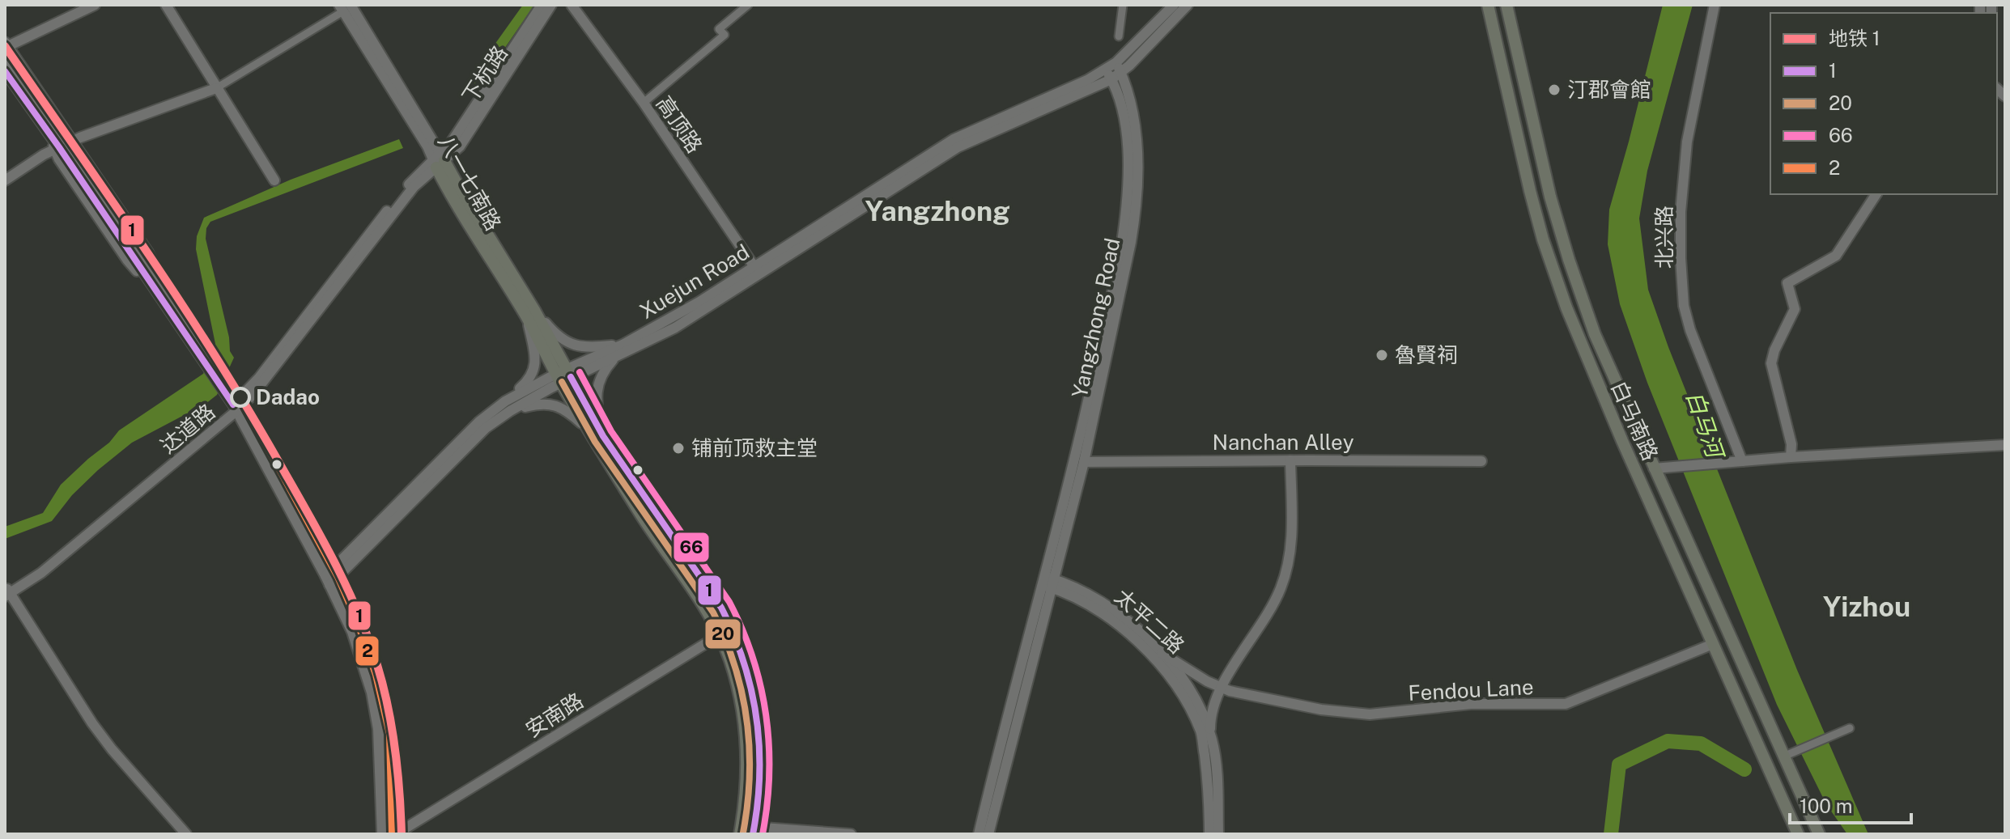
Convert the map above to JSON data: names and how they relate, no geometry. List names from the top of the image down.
{
  "streets": {
    "main road": [
      "下杭路",
      "高顶路",
      "八一七南路",
      "北兴路",
      "Xuejun Road",
      "Yangzhong Road",
      "白马南路",
      "达道路",
      "Nanchan Alley",
      "太平二路",
      "Fendou Lane",
      "安南路"
    ]
  },
  "crossings": [
    ["下杭路", "八一七南路"],
    ["下杭路", "达道路"],
    ["高顶路", "Xuejun Road"],
    ["八一七南路", "Xuejun Road"],
    ["八一七南路", "达道路"],
    ["Xuejun Road", "Yangzhong Road"],
    ["Yangzhong Road", "Nanchan Alley"],
    ["Yangzhong Road", "太平二路"],
    ["白马南路", "Fendou Lane"],
    ["太平二路", "Fendou Lane"]
  ],
  "districts": ["Yangzhong", "Yizhou"],
  "water": ["白马河"],
  "places": [
    "汀郡會館",
    "魯賢祠",
    "Dadao",
    "铺前顶救主堂"
  ],
  "lines": [
    "metro line 1",
    "transit line 1",
    "transit line 66",
    "transit line 20",
    "transit line 2"
  ],
  "legend": [
    "地铁 1",
    "1",
    "20",
    "66",
    "2"
  ],
  "scale_bar": "100 m"
}
